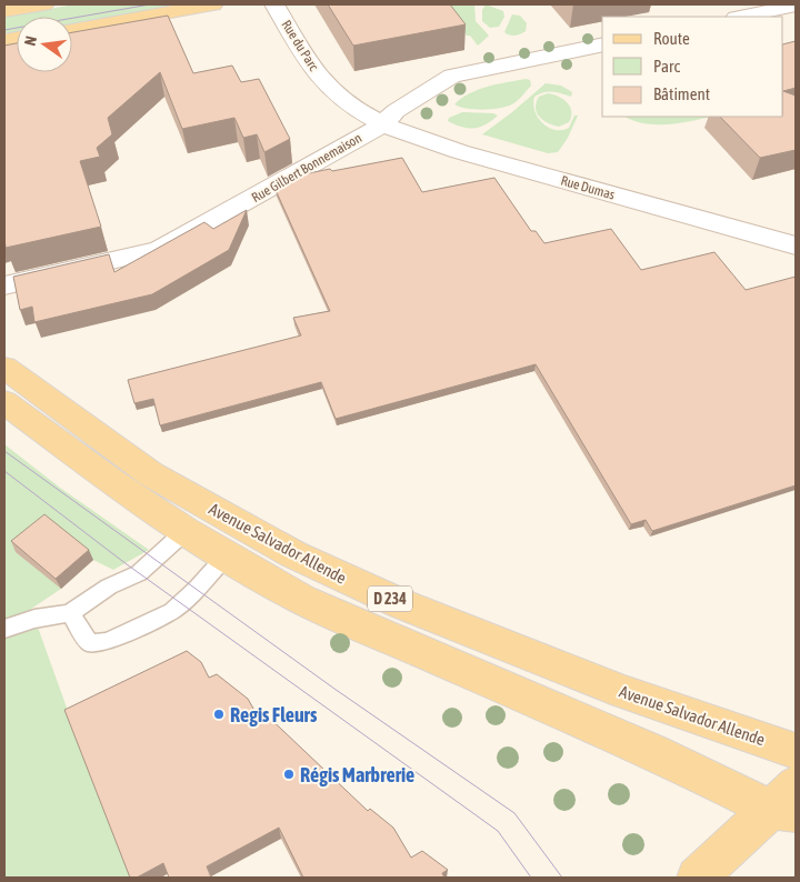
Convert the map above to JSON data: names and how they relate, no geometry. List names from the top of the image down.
{
  "streets": {
    "main road": ["Avenue Salvador Allende", "D 234"],
    "street": ["Rue du Parc", "Rue Gilbert Bonnemaison", "Rue Dumas"]
  },
  "crossings": [
    ["Rue du Parc", "Rue Gilbert Bonnemaison"],
    ["Rue du Parc", "Rue Dumas"],
    ["Rue Gilbert Bonnemaison", "Rue Dumas"]
  ],
  "places": ["Regis Fleurs", "Régis Marbrerie"],
  "legend": ["Route", "Parc", "Bâtiment"],
  "north": "left"
}
